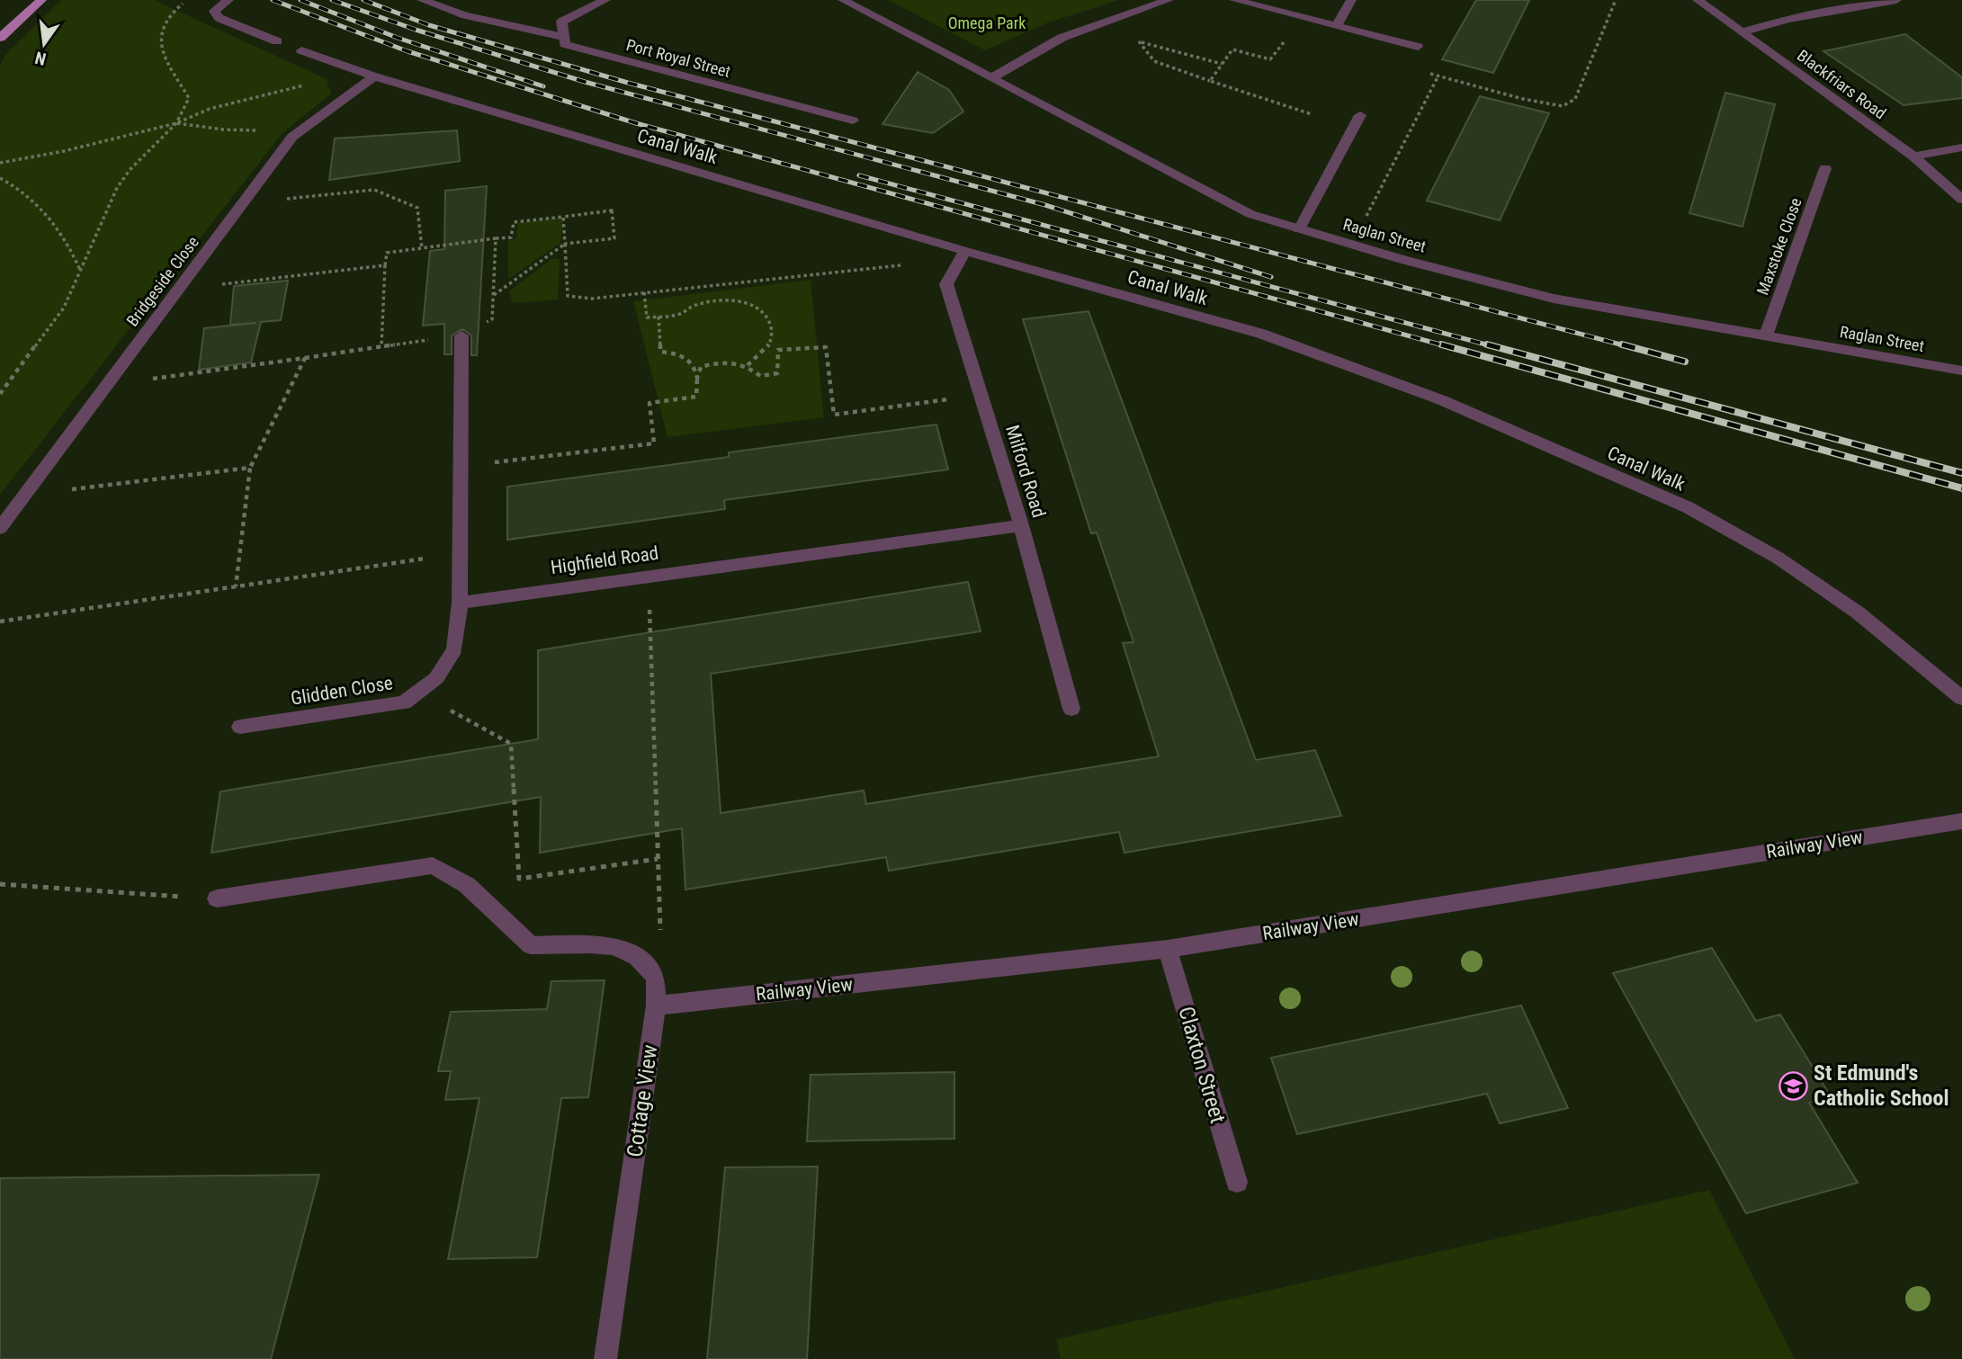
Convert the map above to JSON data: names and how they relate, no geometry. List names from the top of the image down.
{
  "streets": {
    "street": [
      "Port Royal Street",
      "Blackfriars Road",
      "Canal Walk",
      "Raglan Street",
      "Maxstoke Close",
      "Bridgeside Close",
      "Milford Road",
      "Highfield Road",
      "Glidden Close",
      "Railway View",
      "Claxton Street",
      "Cottage View"
    ]
  },
  "crossings": [
    ["Canal Walk", "Bridgeside Close"],
    ["Canal Walk", "Milford Road"],
    ["Raglan Street", "Maxstoke Close"],
    ["Milford Road", "Highfield Road"],
    ["Highfield Road", "Glidden Close"],
    ["Railway View", "Claxton Street"],
    ["Railway View", "Cottage View"]
  ],
  "parks": ["Omega Park"],
  "places": {
    "school or university": ["St Edmund's Catholic School"]
  },
  "north": "bottom"
}
